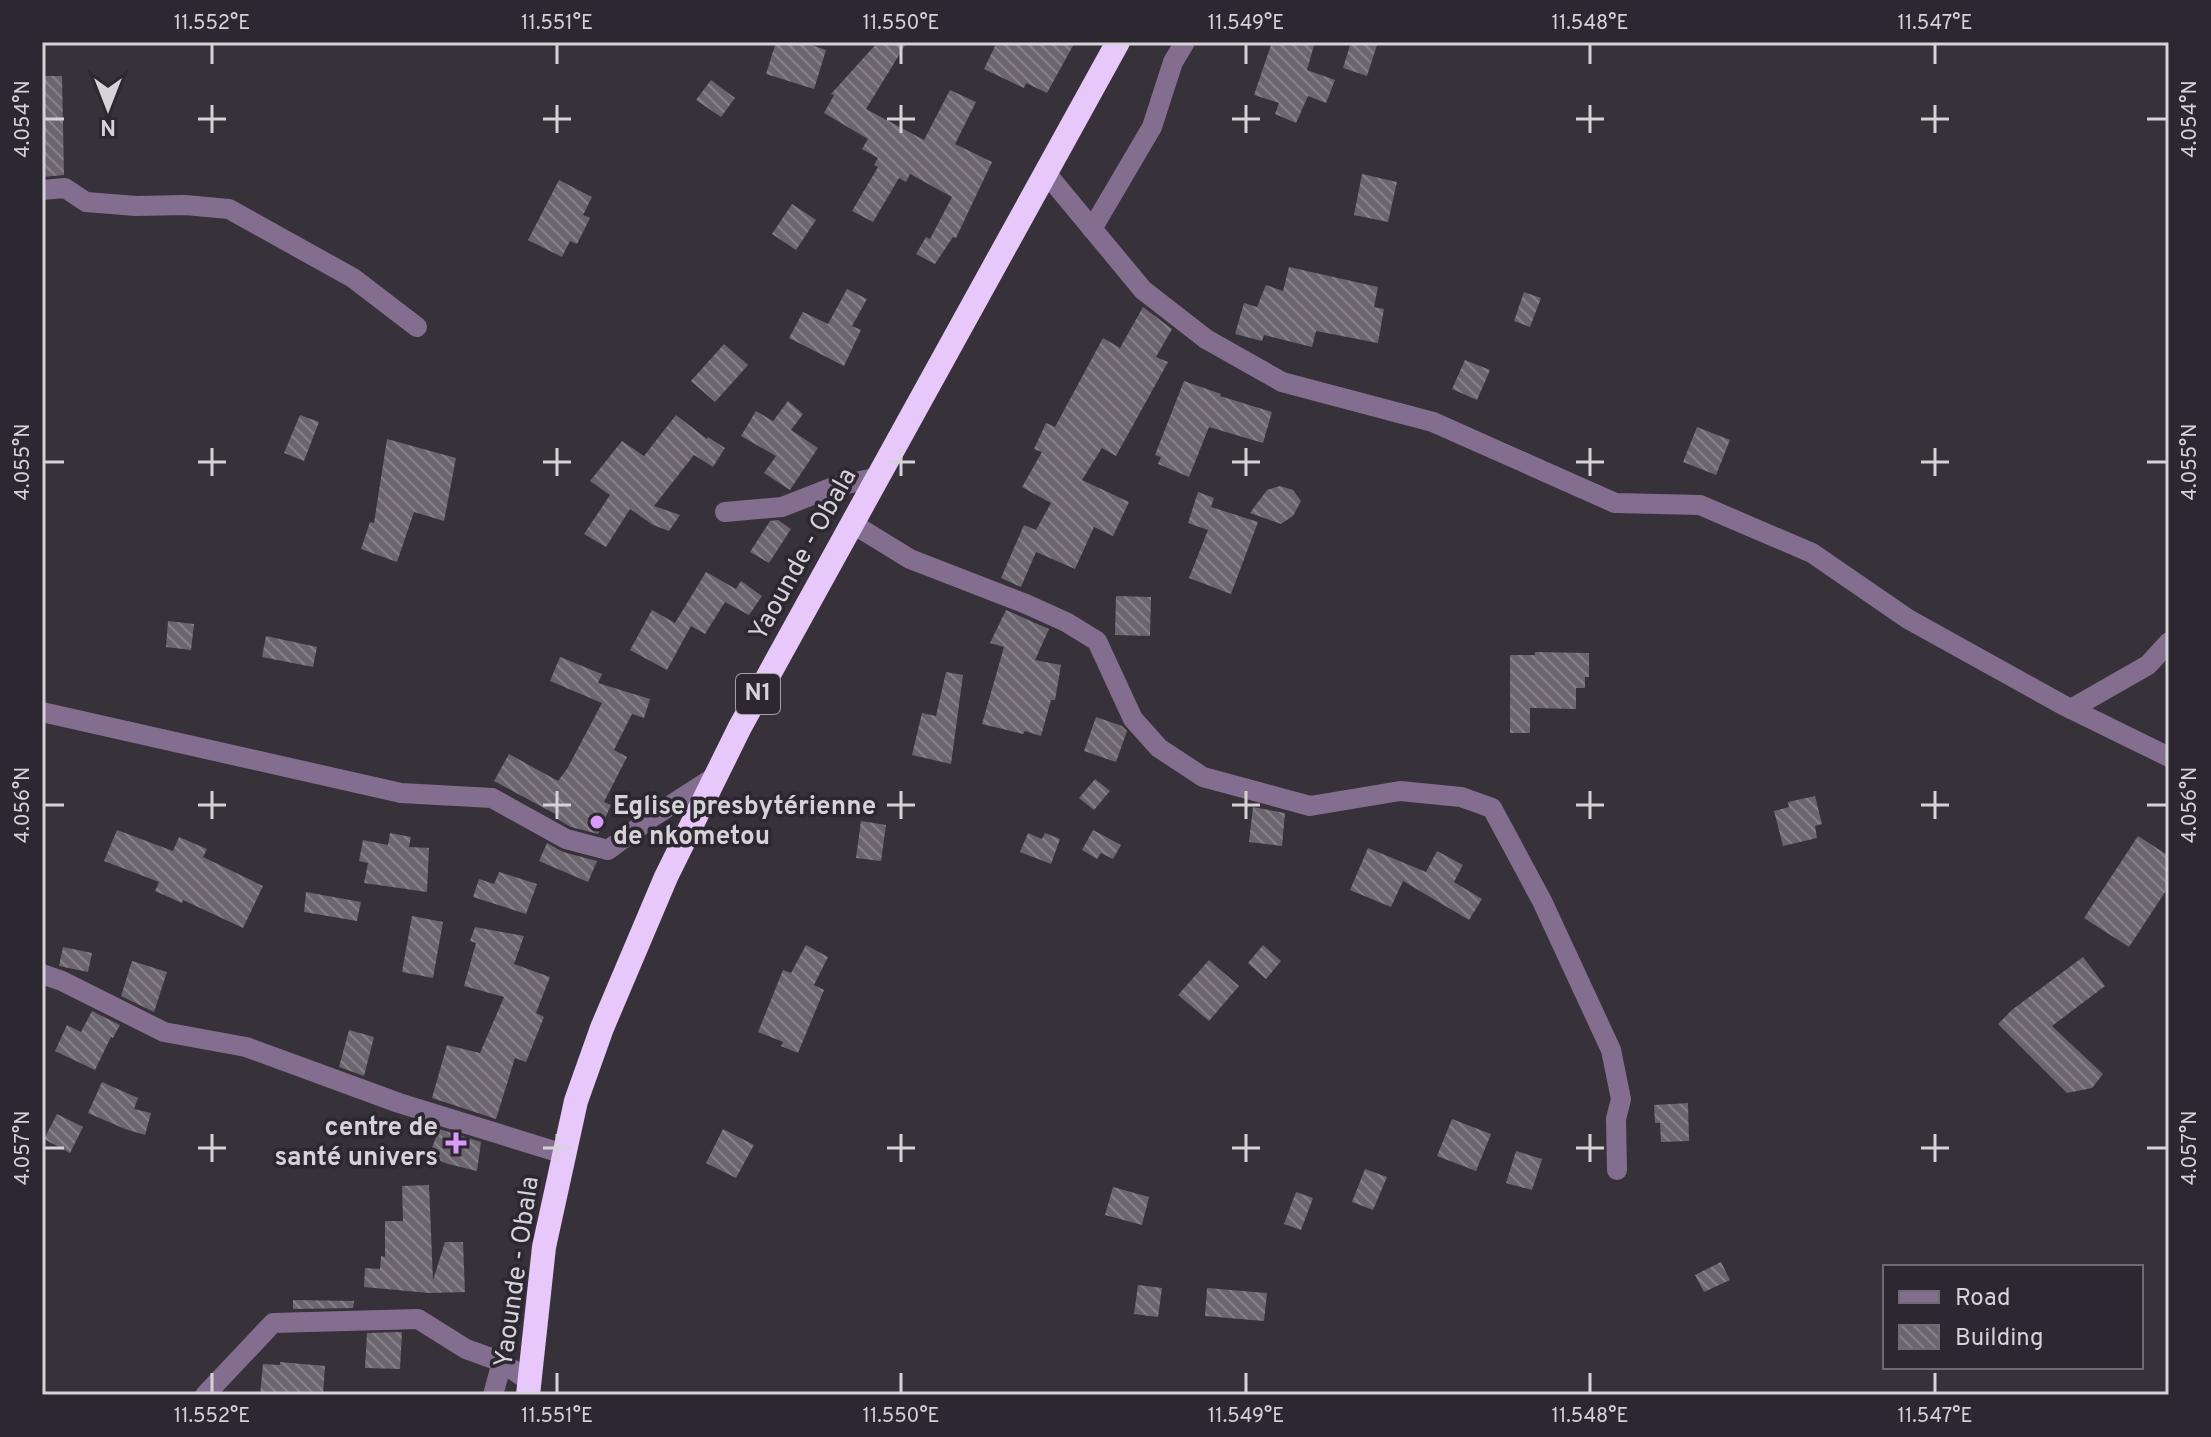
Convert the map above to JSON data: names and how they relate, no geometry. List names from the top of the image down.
{
  "streets": {
    "highway": ["Yaounde - Obala", "N1"]
  },
  "places": {
    "other": ["Eglise presbytérienne de nkometou"],
    "health": ["centre de santé univers"]
  },
  "legend": ["Road", "Building"],
  "north": "bottom",
  "coordinates": [
    "11.552°E",
    "11.551°E",
    "11.550°E",
    "11.549°E",
    "11.548°E",
    "11.547°E",
    "4.054°N",
    "4.055°N",
    "4.056°N",
    "4.057°N"
  ]
}
